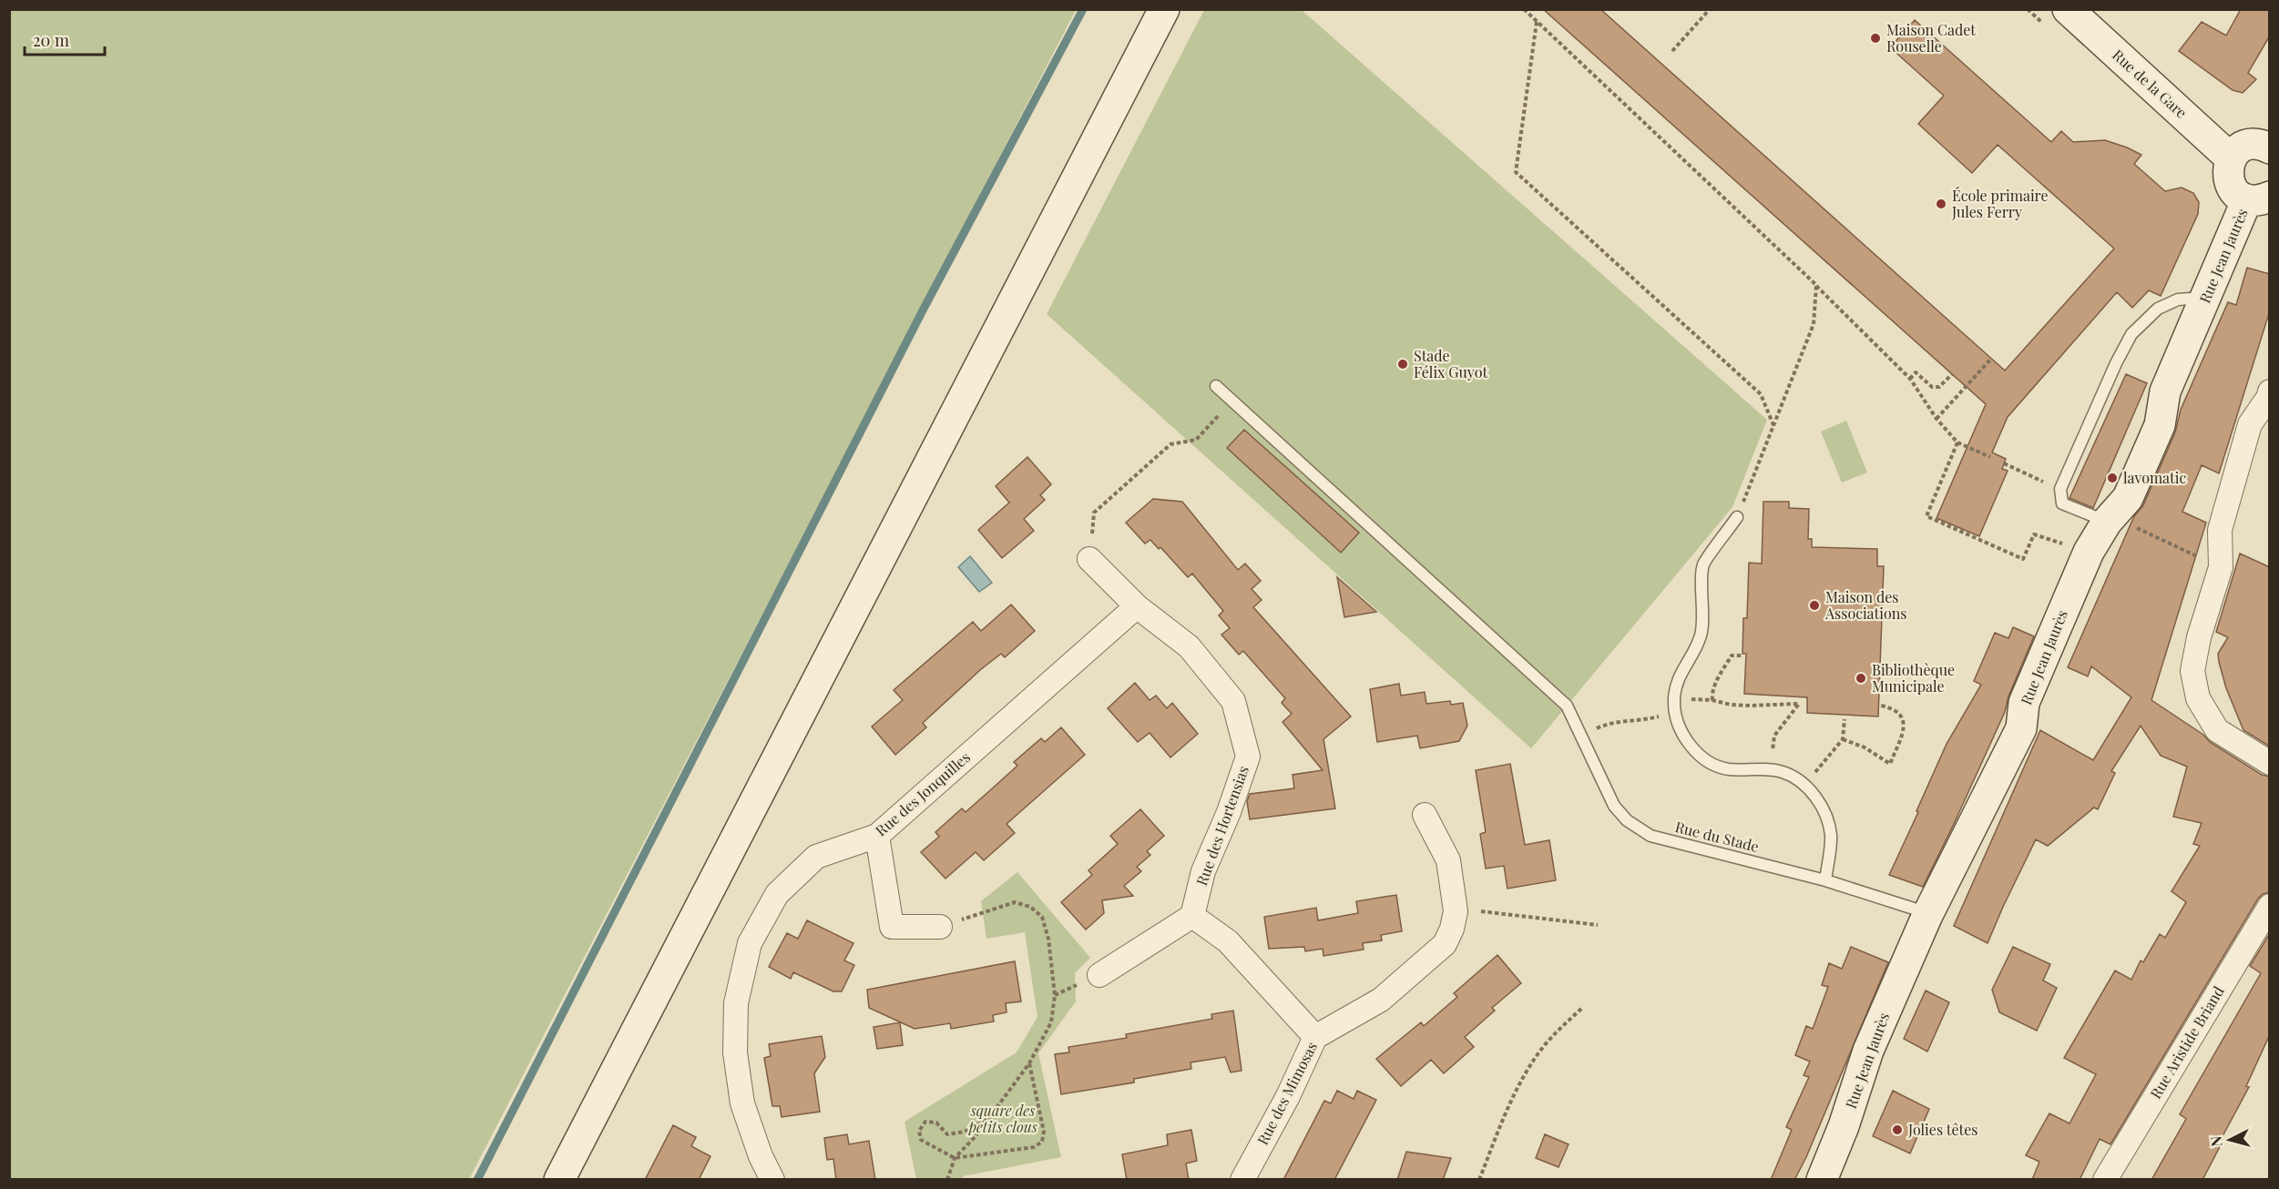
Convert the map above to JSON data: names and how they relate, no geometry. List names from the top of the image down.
{
  "streets": {
    "main road": ["Rue de la Gare", "Rue Jean Jaurès"],
    "street": [
      "Rue des Jonquilles",
      "Rue des Hortensias",
      "Rue Aristide Briand",
      "Rue des Mimosas"
    ],
    "lane": ["Rue du Stade"]
  },
  "crossings": [
    ["Rue Jean Jaurès", "Rue du Stade"],
    ["Rue des Jonquilles", "Rue des Hortensias"]
  ],
  "parks": ["square des petits clous"],
  "places": [
    "Maison Cadet Rouselle",
    "École primaire Jules Ferry",
    "Stade Félix Guyot",
    "lavomatic",
    "Maison des Associations",
    "Bibliothèque Municipale",
    "Jolies têtes"
  ],
  "scale_bar": "20 m",
  "north": "left"
}
